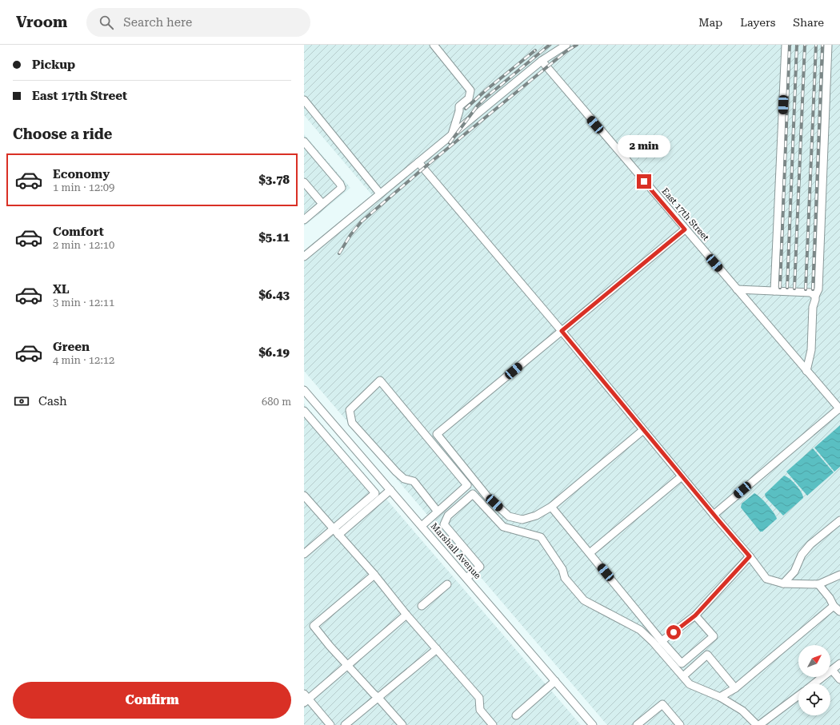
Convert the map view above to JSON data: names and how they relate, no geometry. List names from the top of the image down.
{
  "streets": {
    "street": ["East 17th Street", "Marshall Avenue"]
  },
  "north": "top right",
  "page": {
    "header": "Vroom",
    "search": "Search here",
    "nav": ["Map", "Layers", "Share"],
    "banner": ["Pickup", "East 17th Street"],
    "heading": "Choose a ride",
    "bubble": "2 min",
    "list": [
      {
        "name": "Economy",
        "note": "1 min · 12:09",
        "value": "$3.78"
      },
      {
        "name": "Comfort",
        "note": "2 min · 12:10",
        "value": "$5.11"
      },
      {
        "name": "XL",
        "note": "3 min · 12:11",
        "value": "$6.43"
      },
      {
        "name": "Green",
        "note": "4 min · 12:12",
        "value": "$6.19"
      }
    ],
    "pay": ["Cash", "680 m"],
    "buttons": "Confirm"
  }
}
